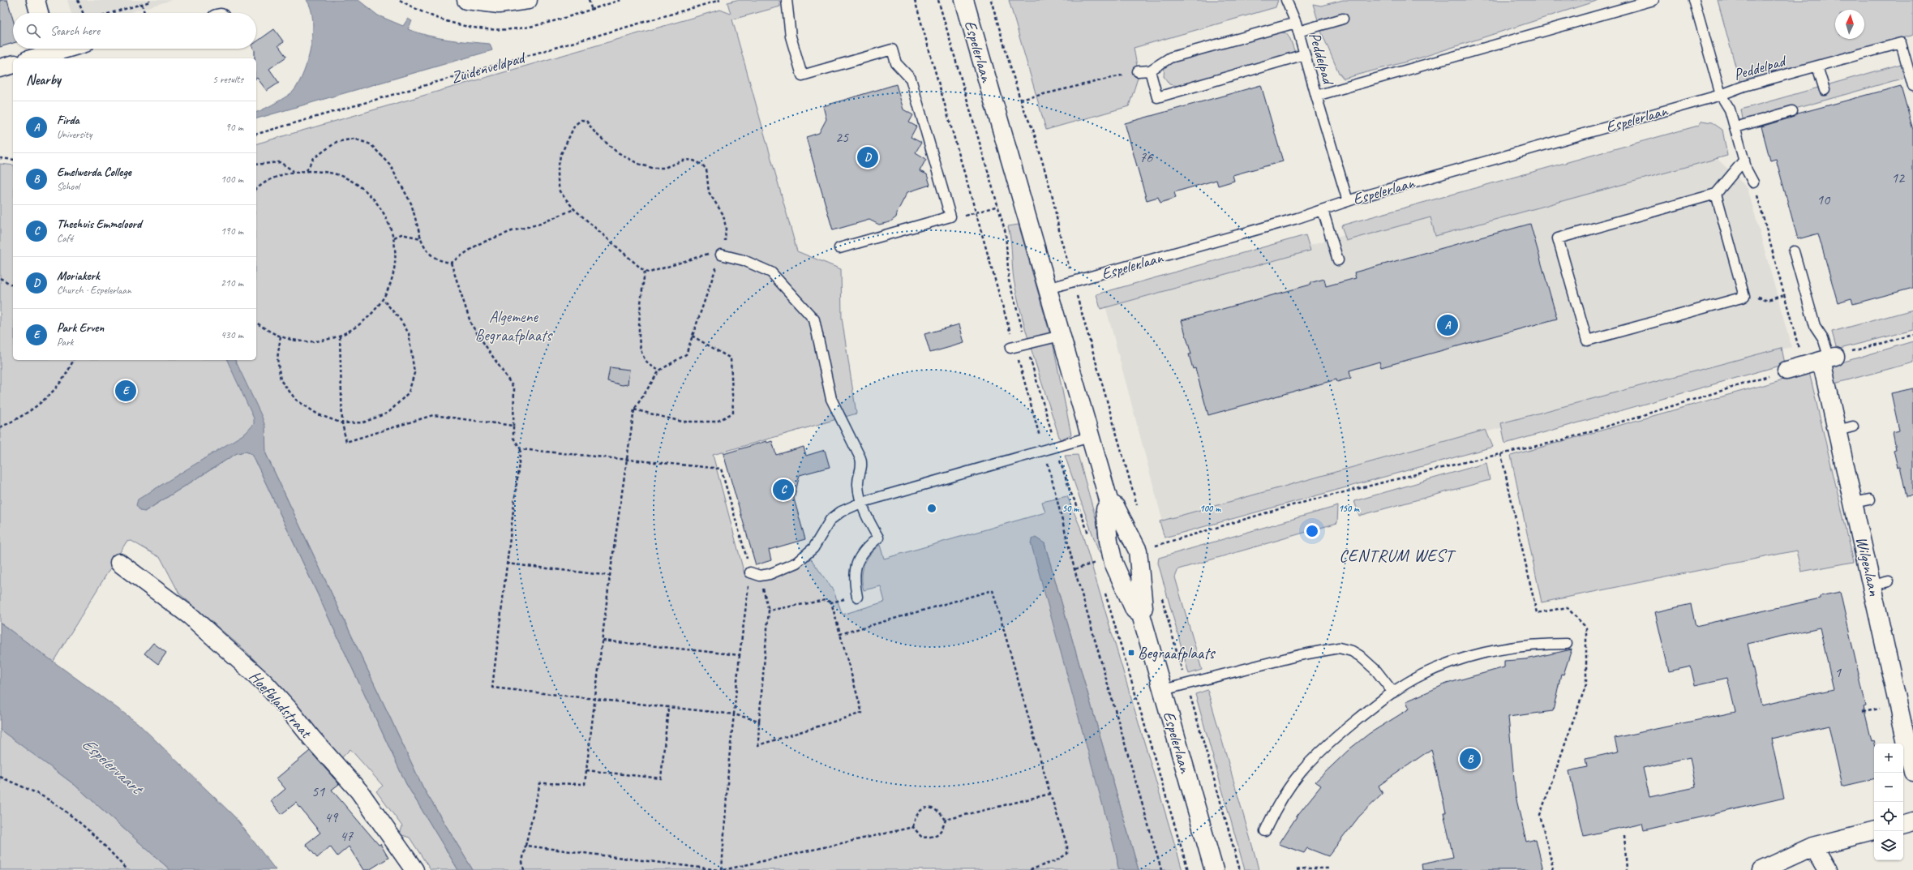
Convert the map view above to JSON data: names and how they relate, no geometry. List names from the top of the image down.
{
  "streets": {
    "street": ["Espelerlaan", "Wilgenlaan", "Hoefbladstraat"],
    "lane": ["Peddelpad"],
    "path": ["Zuidenveldpad"]
  },
  "crossings": [
    ["Espelerlaan", "Peddelpad"]
  ],
  "districts": ["CENTRUM WEST"],
  "water": ["Espelervaart"],
  "parks": ["Algemene Begraafplaats"],
  "places": {
    "transit": ["Begraafplaats"]
  },
  "house_numbers": [
    "25",
    "76",
    "12",
    "10",
    "1",
    "51",
    "49",
    "47"
  ],
  "north": "top",
  "page": {
    "search": "Search here",
    "heading": ["Nearby", "5 results"],
    "list": [
      {
        "mark": "A",
        "name": "Firda",
        "note": "University",
        "value": "90 m"
      },
      {
        "mark": "B",
        "name": "Emelwerda College",
        "note": "School",
        "value": "100 m"
      },
      {
        "mark": "C",
        "name": "Theehuis Emmeloord",
        "note": "Café",
        "value": "190 m"
      },
      {
        "mark": "D",
        "name": "Moriakerk",
        "note": "Church · Espelerlaan",
        "value": "210 m"
      },
      {
        "mark": "E",
        "name": "Park Erven",
        "note": "Park",
        "value": "430 m"
      }
    ],
    "pins": [
      "D",
      "A",
      "E",
      "C",
      "B"
    ],
    "map_buttons": ["+", "−"]
  },
  "rings": ["50 m", "100 m", "150 m"]
}
